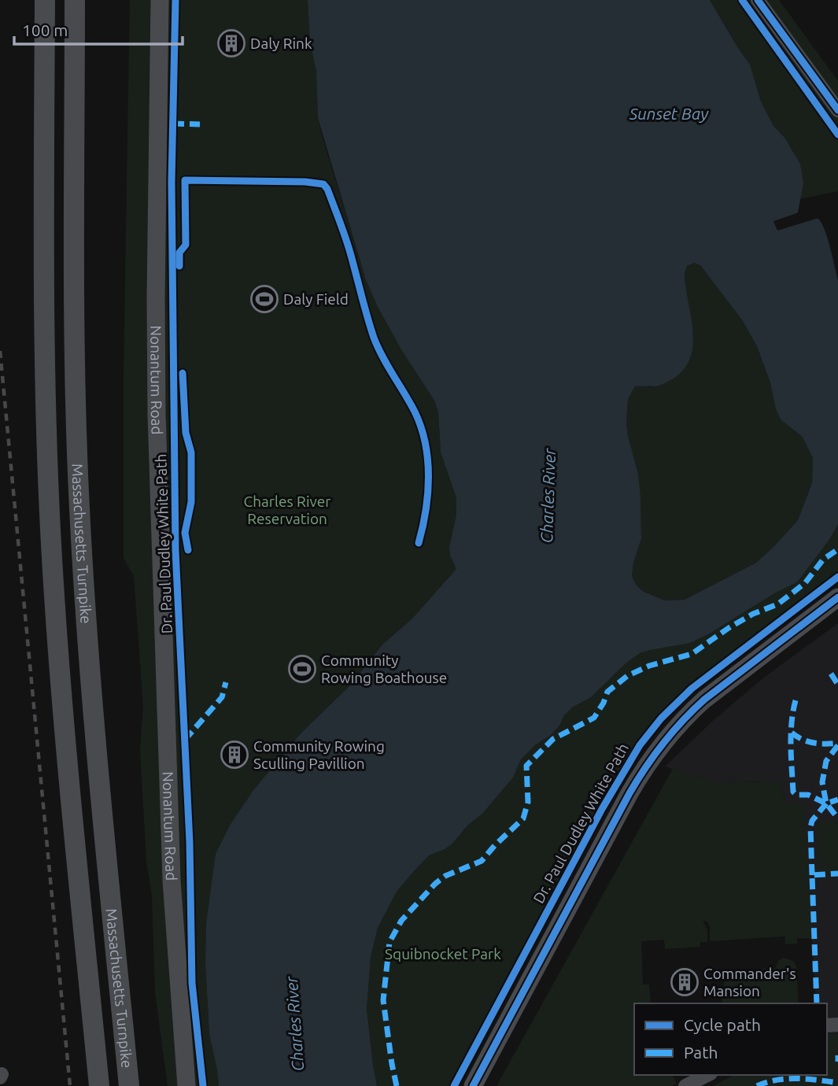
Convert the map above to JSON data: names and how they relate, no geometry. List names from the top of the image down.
{
  "streets": {
    "highway": ["Massachusetts Turnpike"],
    "main road": ["Nonantum Road"],
    "cycle path": ["Dr. Paul Dudley White Path"]
  },
  "water": ["Sunset Bay", "Charles River"],
  "parks": ["Charles River Reservation", "Squibnocket Park"],
  "places": {
    "building": ["Daly Rink", "Community Rowing Sculling Pavillion", "Commander's Mansion"],
    "sports": ["Daly Field", "Community Rowing Boathouse"]
  },
  "legend": ["Cycle path", "Path"],
  "scale_bar": "100 m"
}
